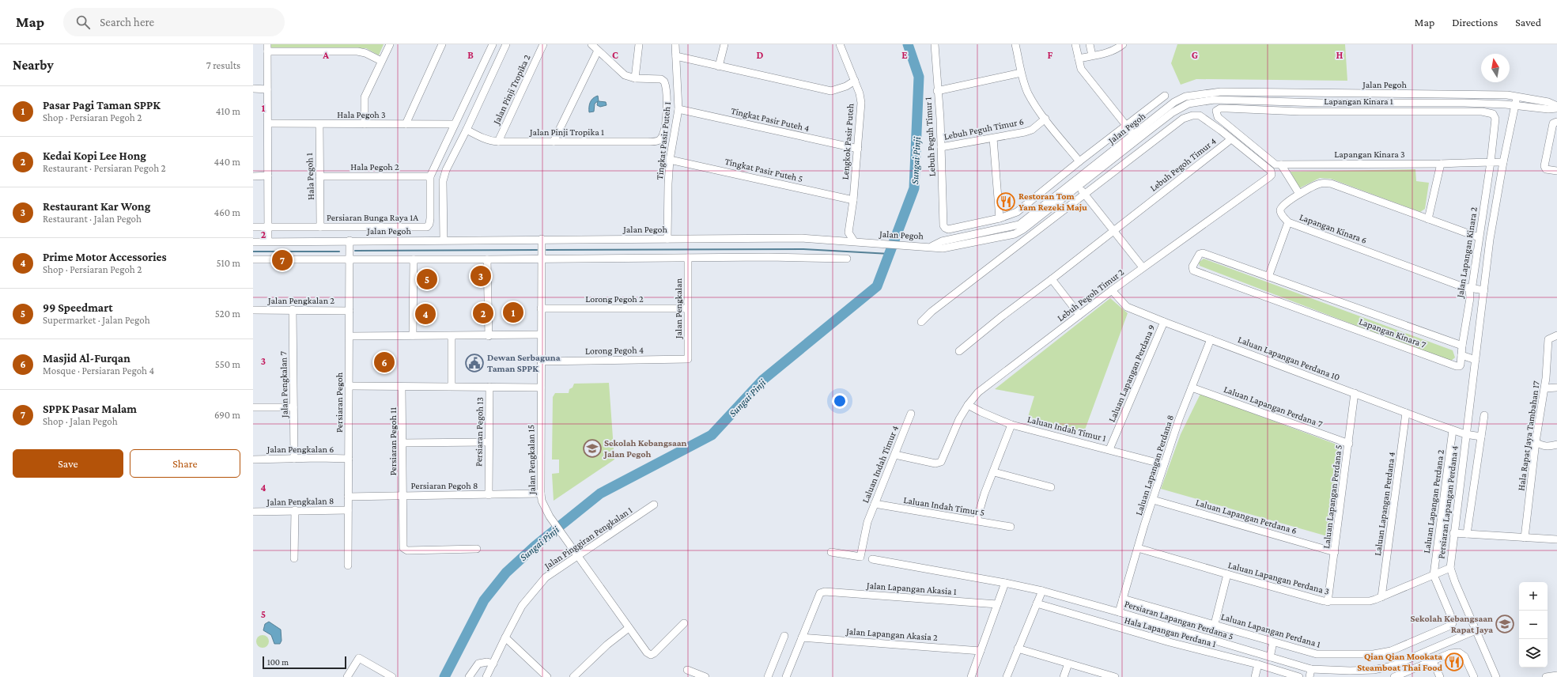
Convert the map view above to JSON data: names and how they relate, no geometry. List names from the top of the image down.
{
  "streets": {
    "street": [
      "Jalan Pegoh",
      "Jalan Pinji Tropika 2",
      "Lapangan Kinara 1",
      "Hala Pegoh 3",
      "Tingkat Pasir Puteh 4",
      "Lebuh Peguh Timur 6",
      "Jalan Pinji Tropika 1",
      "Lebuh Peguh Timur 1",
      "Tingkat Pasir Puteh 1",
      "Lengkok Pasir Puteh",
      "Lapangan Kinara 3",
      "Lebuh Pegoh Timur 4",
      "Hala Pegoh 2",
      "Tingkat Pasir Puteh 5",
      "Hala Pegoh 1",
      "Persiaran Bunga Raya 1A",
      "Lapangan Kinara 6",
      "Jalan Lapangan Kinara 2",
      "Lebuh Pegoh Timur 2",
      "Lorong Pegoh 2",
      "Jalan Pengkalan 2",
      "Jalan Pengkalan",
      "Lapangan Kinara 7",
      "Lorong Pegoh 4",
      "Laluan Lapangan Perdana 10",
      "Laluan Lapangan Perdana 9",
      "Jalan Pengkalan 7",
      "Persiaran Pegoh",
      "Laluan Lapangan Perdana 7",
      "Laluan Indah Timur 1",
      "Persiaran Pegoh 13",
      "Hala Rapat Jaya Tambahan 17",
      "Persiaran Pegoh 11",
      "Jalan Pengkalan 6",
      "Jalan Pengkalan 15",
      "Laluan Indah Timur 4",
      "Laluan Lapangan Perdana 8",
      "Persiaran Pegoh 8",
      "Laluan Lapangan Perdana 5",
      "Jalan Pengkalan 8",
      "Laluan Lapangan Perdana 2",
      "Persiaran Lapangan Perdana 4",
      "Laluan Lapangan Perdana 4",
      "Laluan Indah Timur 5",
      "Laluan Lapangan Perdana 6",
      "Jalan Pinggiran Pengkalan 1",
      "Laluan Lapangan Perdana 3",
      "Jalan Lapangan Akasia 1",
      "Persiaran Lapangan Perdana 5",
      "Laluan Lapangan Perdana 1",
      "Hala Lapangan Perdana 1",
      "Jalan Lapangan Akasia 2"
    ]
  },
  "crossings": [
    ["Jalan Pegoh", "Lebuh Peguh Timur 1"],
    ["Jalan Pegoh", "Tingkat Pasir Puteh 1"],
    ["Jalan Pegoh", "Persiaran Pegoh"],
    ["Jalan Pegoh", "Jalan Pengkalan 15"],
    ["Jalan Pegoh", "Persiaran Lapangan Perdana 4"],
    ["Jalan Pinji Tropika 2", "Jalan Pinji Tropika 1"],
    ["Lapangan Kinara 1", "Lapangan Kinara 3"],
    ["Lapangan Kinara 1", "Jalan Lapangan Kinara 2"],
    ["Hala Pegoh 3", "Hala Pegoh 1"],
    ["Hala Pegoh 3", "Persiaran Bunga Raya 1A"],
    ["Tingkat Pasir Puteh 4", "Tingkat Pasir Puteh 1"],
    ["Tingkat Pasir Puteh 4", "Lengkok Pasir Puteh"],
    ["Lebuh Peguh Timur 6", "Lebuh Peguh Timur 1"],
    ["Tingkat Pasir Puteh 1", "Tingkat Pasir Puteh 5"],
    ["Lengkok Pasir Puteh", "Tingkat Pasir Puteh 5"],
    ["Lapangan Kinara 3", "Jalan Lapangan Kinara 2"],
    ["Lapangan Kinara 3", "Persiaran Lapangan Perdana 4"],
    ["Lebuh Pegoh Timur 4", "Lebuh Pegoh Timur 2"],
    ["Hala Pegoh 2", "Hala Pegoh 1"],
    ["Hala Pegoh 2", "Persiaran Bunga Raya 1A"],
    ["Hala Pegoh 1", "Persiaran Bunga Raya 1A"],
    ["Lapangan Kinara 6", "Jalan Lapangan Kinara 2"],
    ["Lapangan Kinara 6", "Persiaran Lapangan Perdana 4"],
    ["Jalan Lapangan Kinara 2", "Lapangan Kinara 7"],
    ["Lebuh Pegoh Timur 2", "Laluan Lapangan Perdana 10"],
    ["Lebuh Pegoh Timur 2", "Laluan Indah Timur 1"],
    ["Lebuh Pegoh Timur 2", "Laluan Indah Timur 4"],
    ["Lorong Pegoh 2", "Jalan Pengkalan"],
    ["Lorong Pegoh 2", "Jalan Pengkalan 15"],
    ["Jalan Pengkalan 2", "Jalan Pengkalan 7"],
    ["Jalan Pengkalan 2", "Persiaran Pegoh"],
    ["Jalan Pengkalan", "Lorong Pegoh 4"],
    ["Lorong Pegoh 4", "Jalan Pengkalan 15"],
    ["Laluan Lapangan Perdana 10", "Laluan Lapangan Perdana 9"],
    ["Laluan Lapangan Perdana 10", "Laluan Lapangan Perdana 8"],
    ["Laluan Lapangan Perdana 10", "Laluan Lapangan Perdana 5"],
    ["Laluan Lapangan Perdana 10", "Laluan Lapangan Perdana 2"],
    ["Laluan Lapangan Perdana 10", "Persiaran Lapangan Perdana 4"],
    ["Laluan Lapangan Perdana 10", "Laluan Lapangan Perdana 4"],
    ["Laluan Lapangan Perdana 9", "Laluan Indah Timur 1"],
    ["Jalan Pengkalan 7", "Jalan Pengkalan 6"],
    ["Persiaran Pegoh", "Jalan Pengkalan 6"],
    ["Persiaran Pegoh", "Persiaran Pegoh 8"],
    ["Persiaran Pegoh", "Jalan Pengkalan 8"],
    ["Laluan Lapangan Perdana 7", "Laluan Lapangan Perdana 8"],
    ["Laluan Lapangan Perdana 7", "Laluan Lapangan Perdana 5"],
    ["Laluan Indah Timur 1", "Laluan Lapangan Perdana 8"],
    ["Persiaran Pegoh 13", "Persiaran Pegoh 8"],
    ["Persiaran Pegoh 11", "Persiaran Pegoh 8"],
    ["Jalan Pengkalan 15", "Persiaran Pegoh 8"],
    ["Jalan Pengkalan 15", "Jalan Pinggiran Pengkalan 1"],
    ["Laluan Indah Timur 4", "Laluan Indah Timur 5"],
    ["Laluan Lapangan Perdana 8", "Laluan Lapangan Perdana 6"],
    ["Laluan Lapangan Perdana 8", "Laluan Lapangan Perdana 3"],
    ["Laluan Lapangan Perdana 8", "Persiaran Lapangan Perdana 5"],
    ["Laluan Lapangan Perdana 8", "Laluan Lapangan Perdana 1"],
    ["Laluan Lapangan Perdana 5", "Laluan Lapangan Perdana 6"],
    ["Laluan Lapangan Perdana 5", "Laluan Lapangan Perdana 3"],
    ["Laluan Lapangan Perdana 2", "Laluan Lapangan Perdana 3"],
    ["Laluan Lapangan Perdana 2", "Laluan Lapangan Perdana 1"],
    ["Persiaran Lapangan Perdana 4", "Laluan Lapangan Perdana 3"],
    ["Persiaran Lapangan Perdana 4", "Persiaran Lapangan Perdana 5"],
    ["Laluan Lapangan Perdana 4", "Laluan Lapangan Perdana 3"],
    ["Laluan Lapangan Perdana 3", "Laluan Lapangan Perdana 1"],
    ["Jalan Lapangan Akasia 1", "Jalan Lapangan Akasia 2"]
  ],
  "water": ["Sungai Pinji"],
  "places": {
    "restaurant": ["Restoran Tom Yam Rezeki Maju", "Qian Qian Mookata Steamboat Thai Food"],
    "public building": ["Dewan Serbaguna Taman SPPK"],
    "school or university": ["Sekolah Kebangsaan Jalan Pegoh", "Sekolah Kebangsaan Rapat Jaya"]
  },
  "scale_bar": "100 m",
  "north": "top",
  "page": {
    "header": "Map",
    "search": "Search here",
    "nav": ["Map", "Directions", "Saved"],
    "heading": ["Nearby", "7 results"],
    "list": [
      {
        "mark": "1",
        "name": "Pasar Pagi Taman SPPK",
        "note": "Shop · Persiaran Pegoh 2",
        "value": "410 m"
      },
      {
        "mark": "2",
        "name": "Kedai Kopi Lee Hong",
        "note": "Restaurant · Persiaran Pegoh 2",
        "value": "440 m"
      },
      {
        "mark": "3",
        "name": "Restaurant Kar Wong",
        "note": "Restaurant · Jalan Pegoh",
        "value": "460 m"
      },
      {
        "mark": "4",
        "name": "Prime Motor Accessories",
        "note": "Shop · Persiaran Pegoh 2",
        "value": "510 m"
      },
      {
        "mark": "5",
        "name": "99 Speedmart",
        "note": "Supermarket · Jalan Pegoh",
        "value": "520 m"
      },
      {
        "mark": "6",
        "name": "Masjid Al-Furqan",
        "note": "Mosque · Persiaran Pegoh 4",
        "value": "550 m"
      },
      {
        "mark": "7",
        "name": "SPPK Pasar Malam",
        "note": "Shop · Jalan Pegoh",
        "value": "690 m"
      }
    ],
    "pins": [
      "7",
      "3",
      "5",
      "1",
      "2",
      "4",
      "6"
    ],
    "buttons": ["Save", "Share"],
    "map_buttons": ["+", "−"],
    "scale": "100 m"
  },
  "grid": {
    "columns": [
      "A",
      "B",
      "C",
      "D",
      "E",
      "F",
      "G",
      "H"
    ],
    "rows": [
      "1",
      "2",
      "3",
      "4",
      "5"
    ]
  }
}
